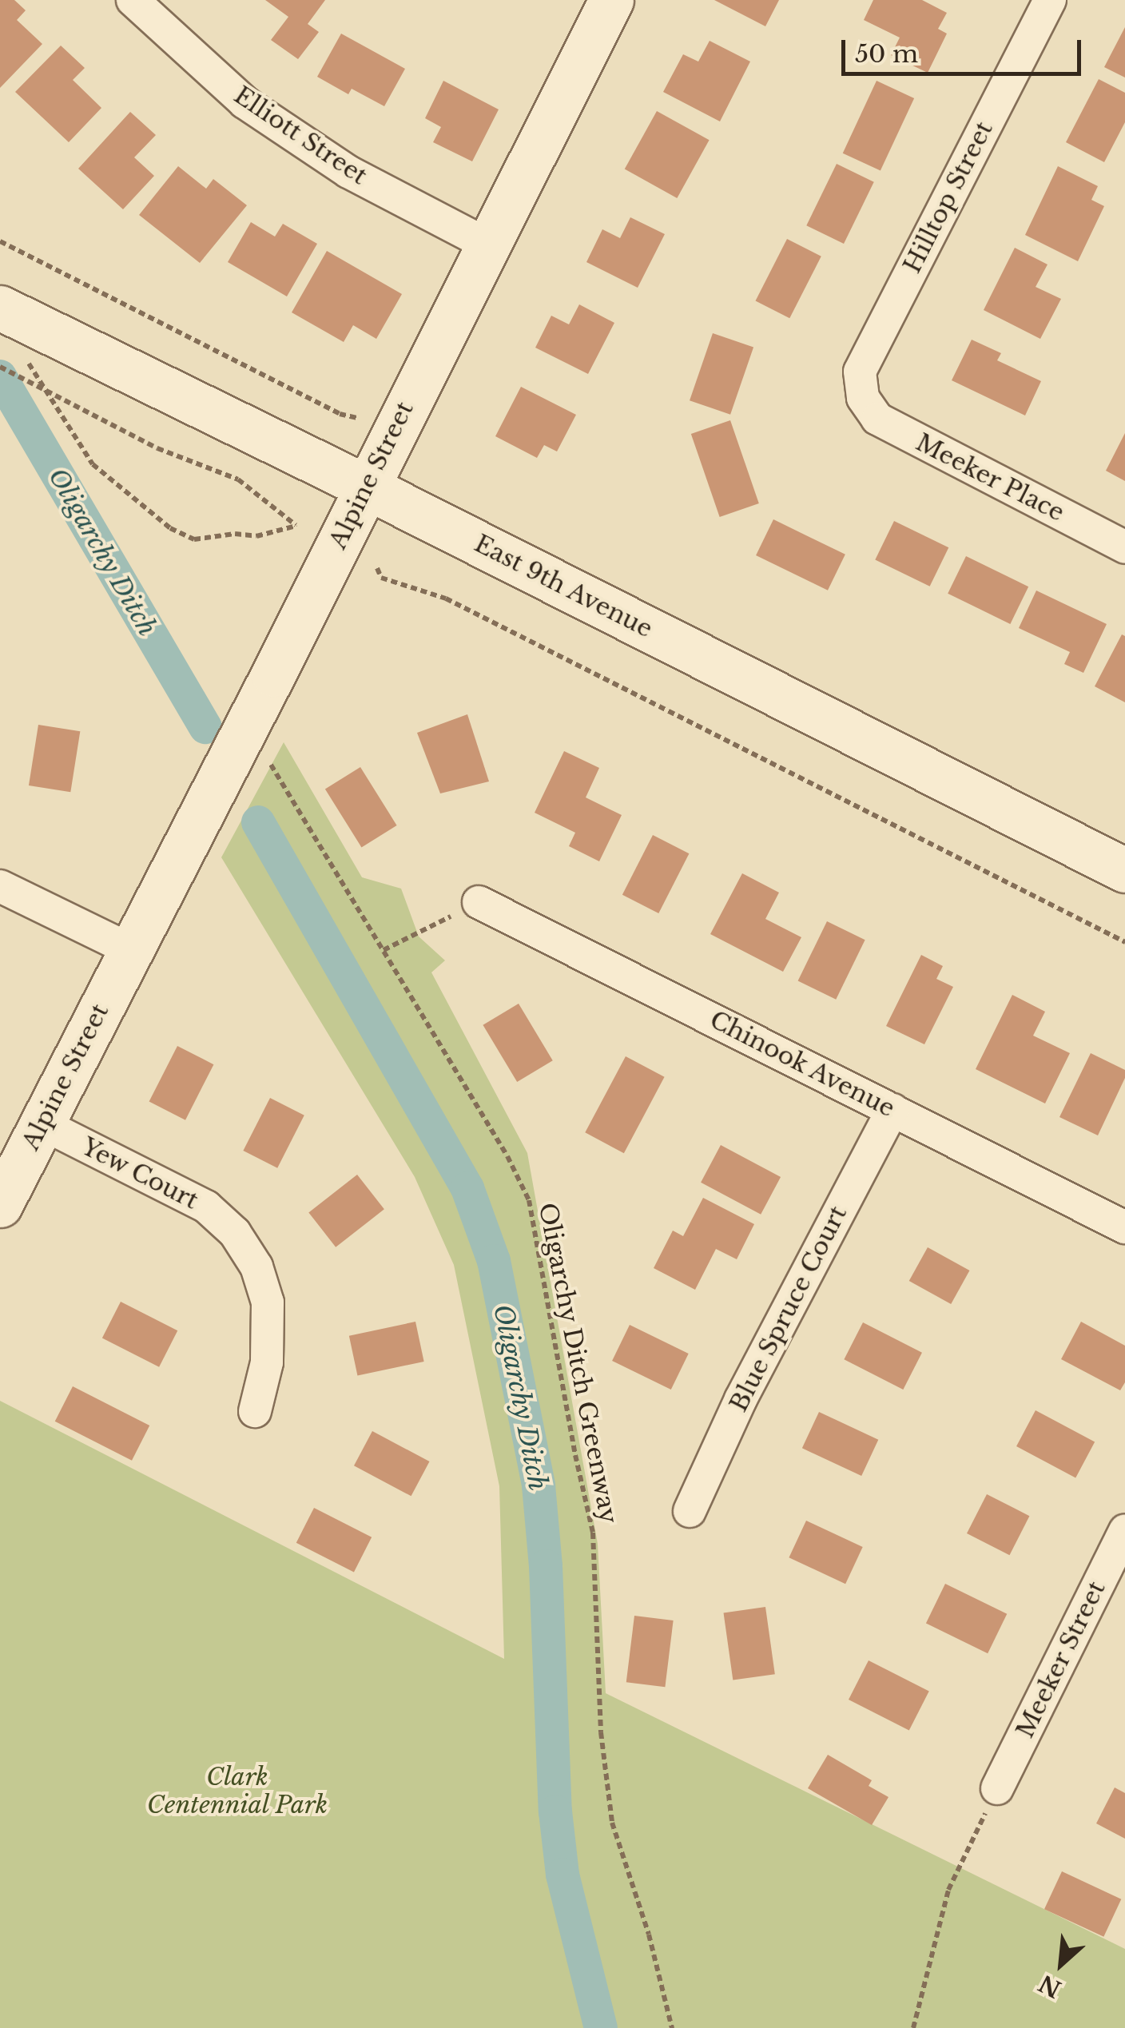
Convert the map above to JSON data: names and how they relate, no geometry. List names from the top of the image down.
{
  "streets": {
    "street": [
      "Elliott Street",
      "Hilltop Street",
      "Alpine Street",
      "Meeker Place",
      "East 9th Avenue",
      "Chinook Avenue",
      "Yew Court",
      "Blue Spruce Court",
      "Meeker Street"
    ],
    "path": ["Oligarchy Ditch Greenway"]
  },
  "crossings": [
    ["Elliott Street", "Alpine Street"],
    ["Hilltop Street", "Meeker Place"],
    ["Alpine Street", "East 9th Avenue"],
    ["Alpine Street", "Yew Court"],
    ["Chinook Avenue", "Blue Spruce Court"]
  ],
  "water": ["Oligarchy Ditch"],
  "parks": ["Clark Centennial Park"],
  "scale_bar": "50 m",
  "north": "bottom left"
}
